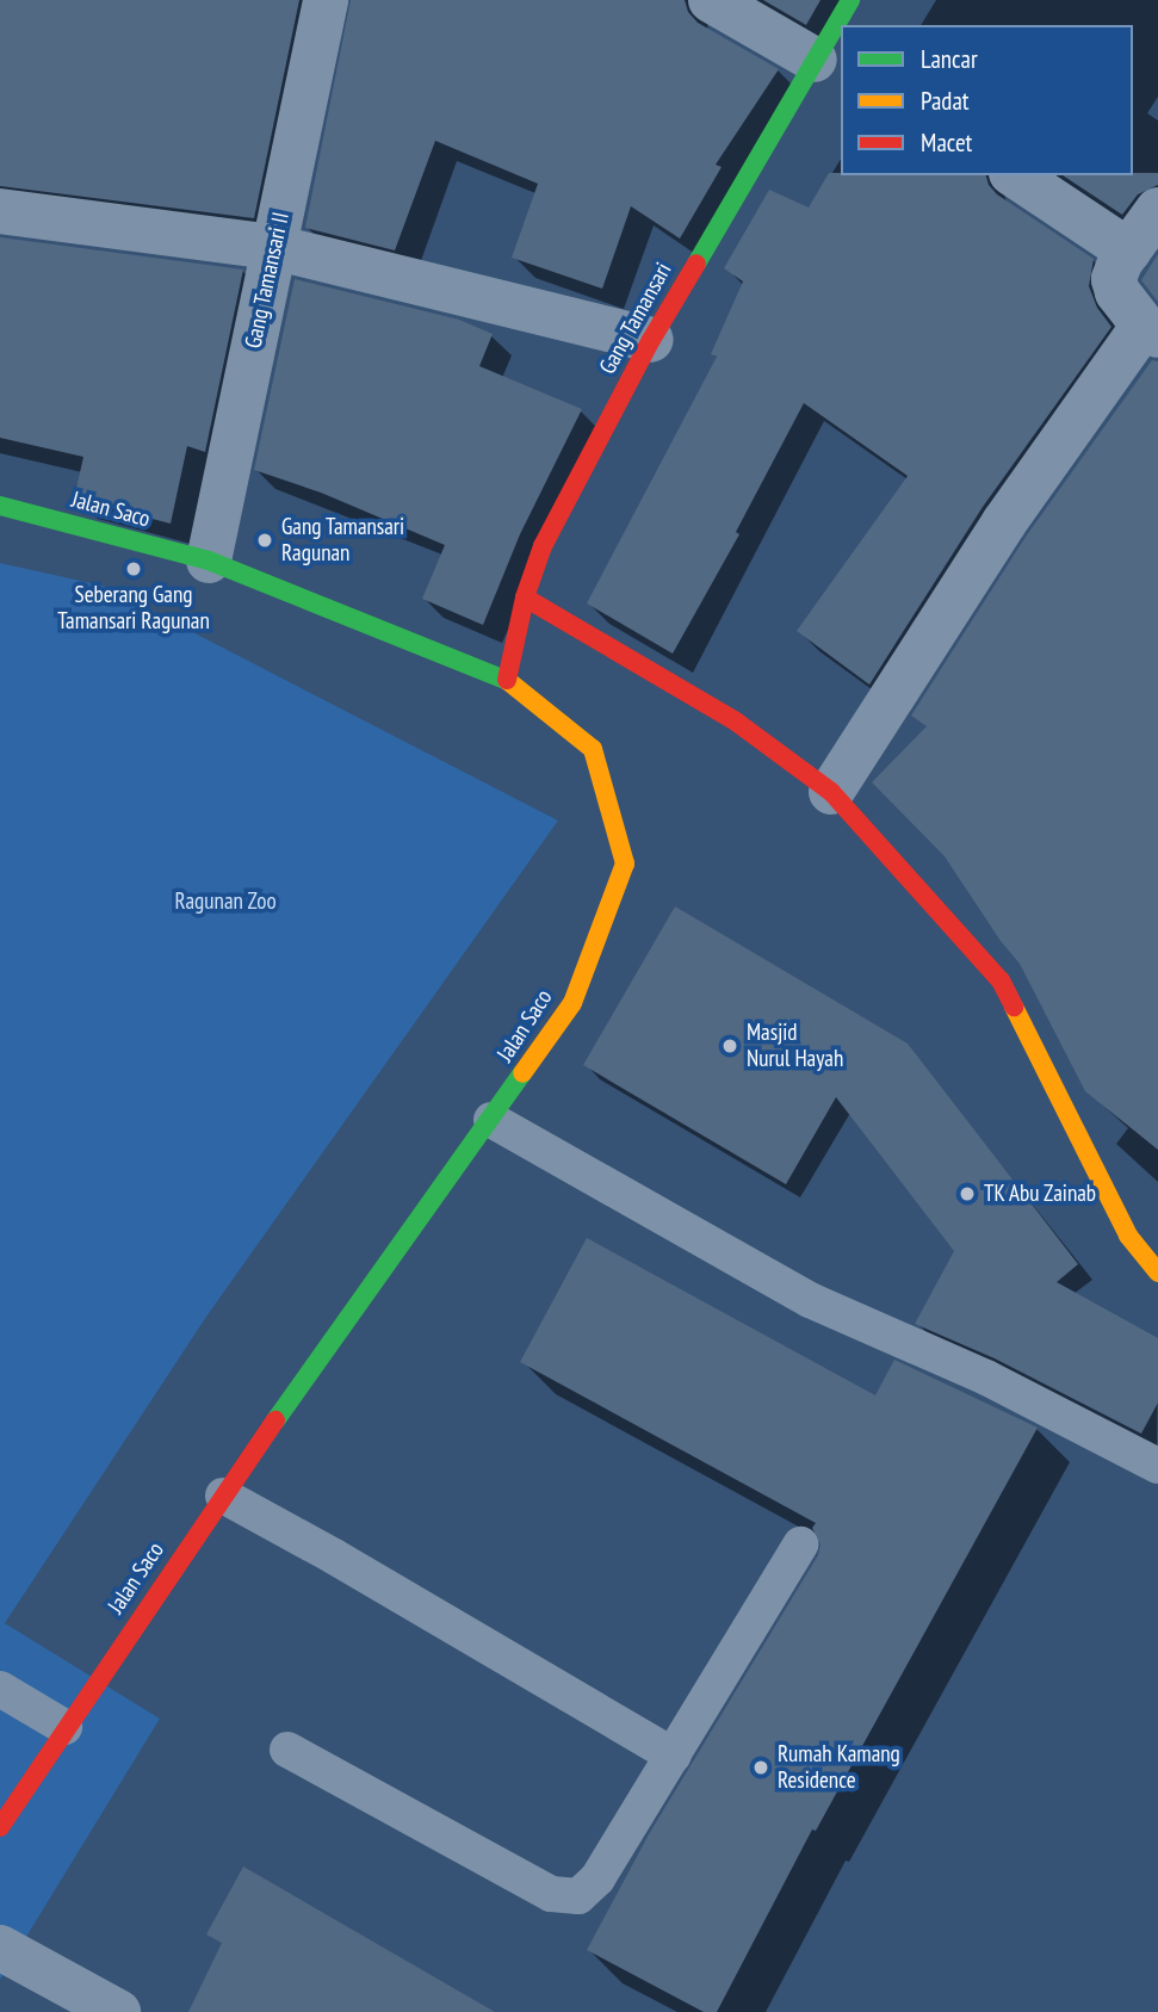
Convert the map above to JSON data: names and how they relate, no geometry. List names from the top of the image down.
{
  "streets": {
    "main road": ["Gang Tamansari", "Jalan Saco"],
    "street": ["Gang Tamansari II"]
  },
  "crossings": [
    ["Gang Tamansari II", "Jalan Saco"],
    ["Gang Tamansari", "Jalan Saco"]
  ],
  "parks": ["Ragunan Zoo"],
  "places": [
    "Gang Tamansari Ragunan",
    "Seberang Gang Tamansari Ragunan",
    "Masjid Nurul Hayah",
    "TK Abu Zainab",
    "Rumah Kamang Residence"
  ],
  "legend": ["Lancar", "Padat", "Macet"]
}
